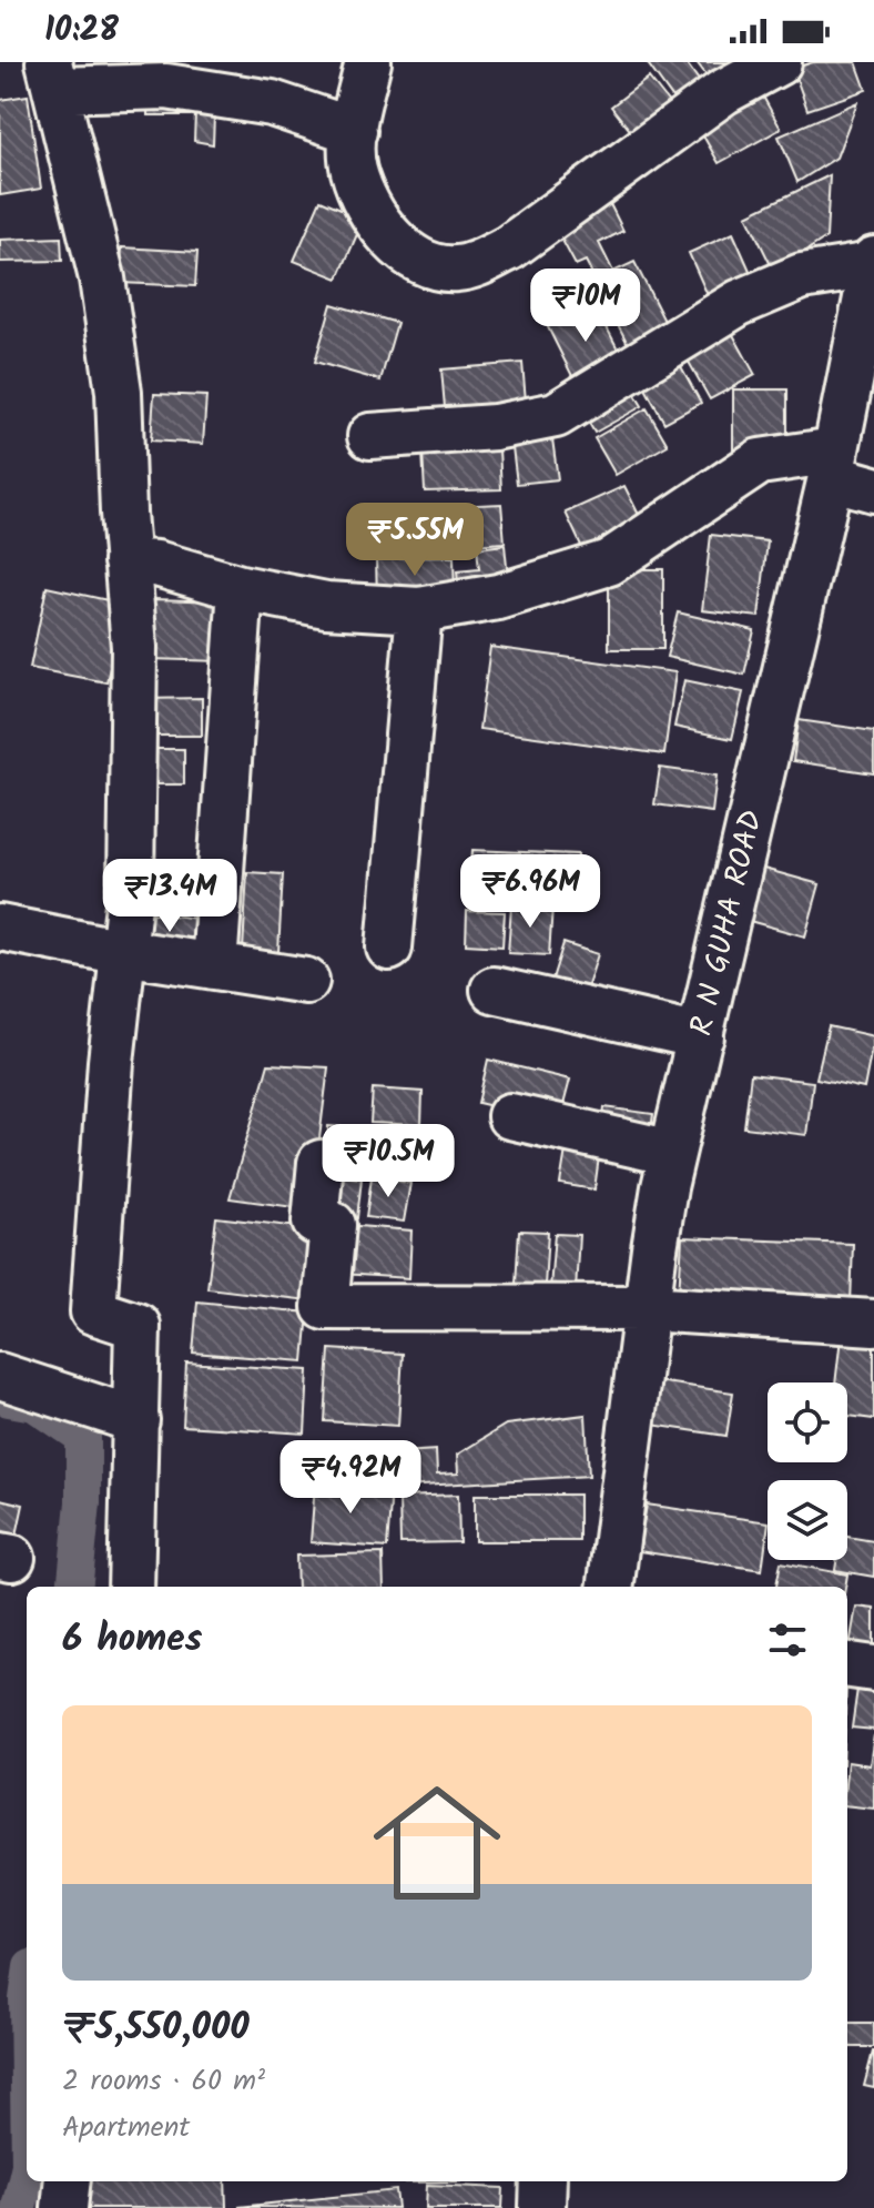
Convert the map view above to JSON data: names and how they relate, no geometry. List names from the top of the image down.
{
  "streets": {
    "street": ["R N GUHA ROAD"]
  },
  "page": {
    "status": "10:28",
    "price": [
      "₹10M",
      "₹5.55M",
      "₹6.96M",
      "₹13.4M",
      "₹10.5M",
      "₹4.92M"
    ],
    "heading": "6 homes",
    "list": [
      {
        "name": "₹5,550,000",
        "note": "2 rooms · 60 m² · Apartment"
      }
    ]
  }
}
